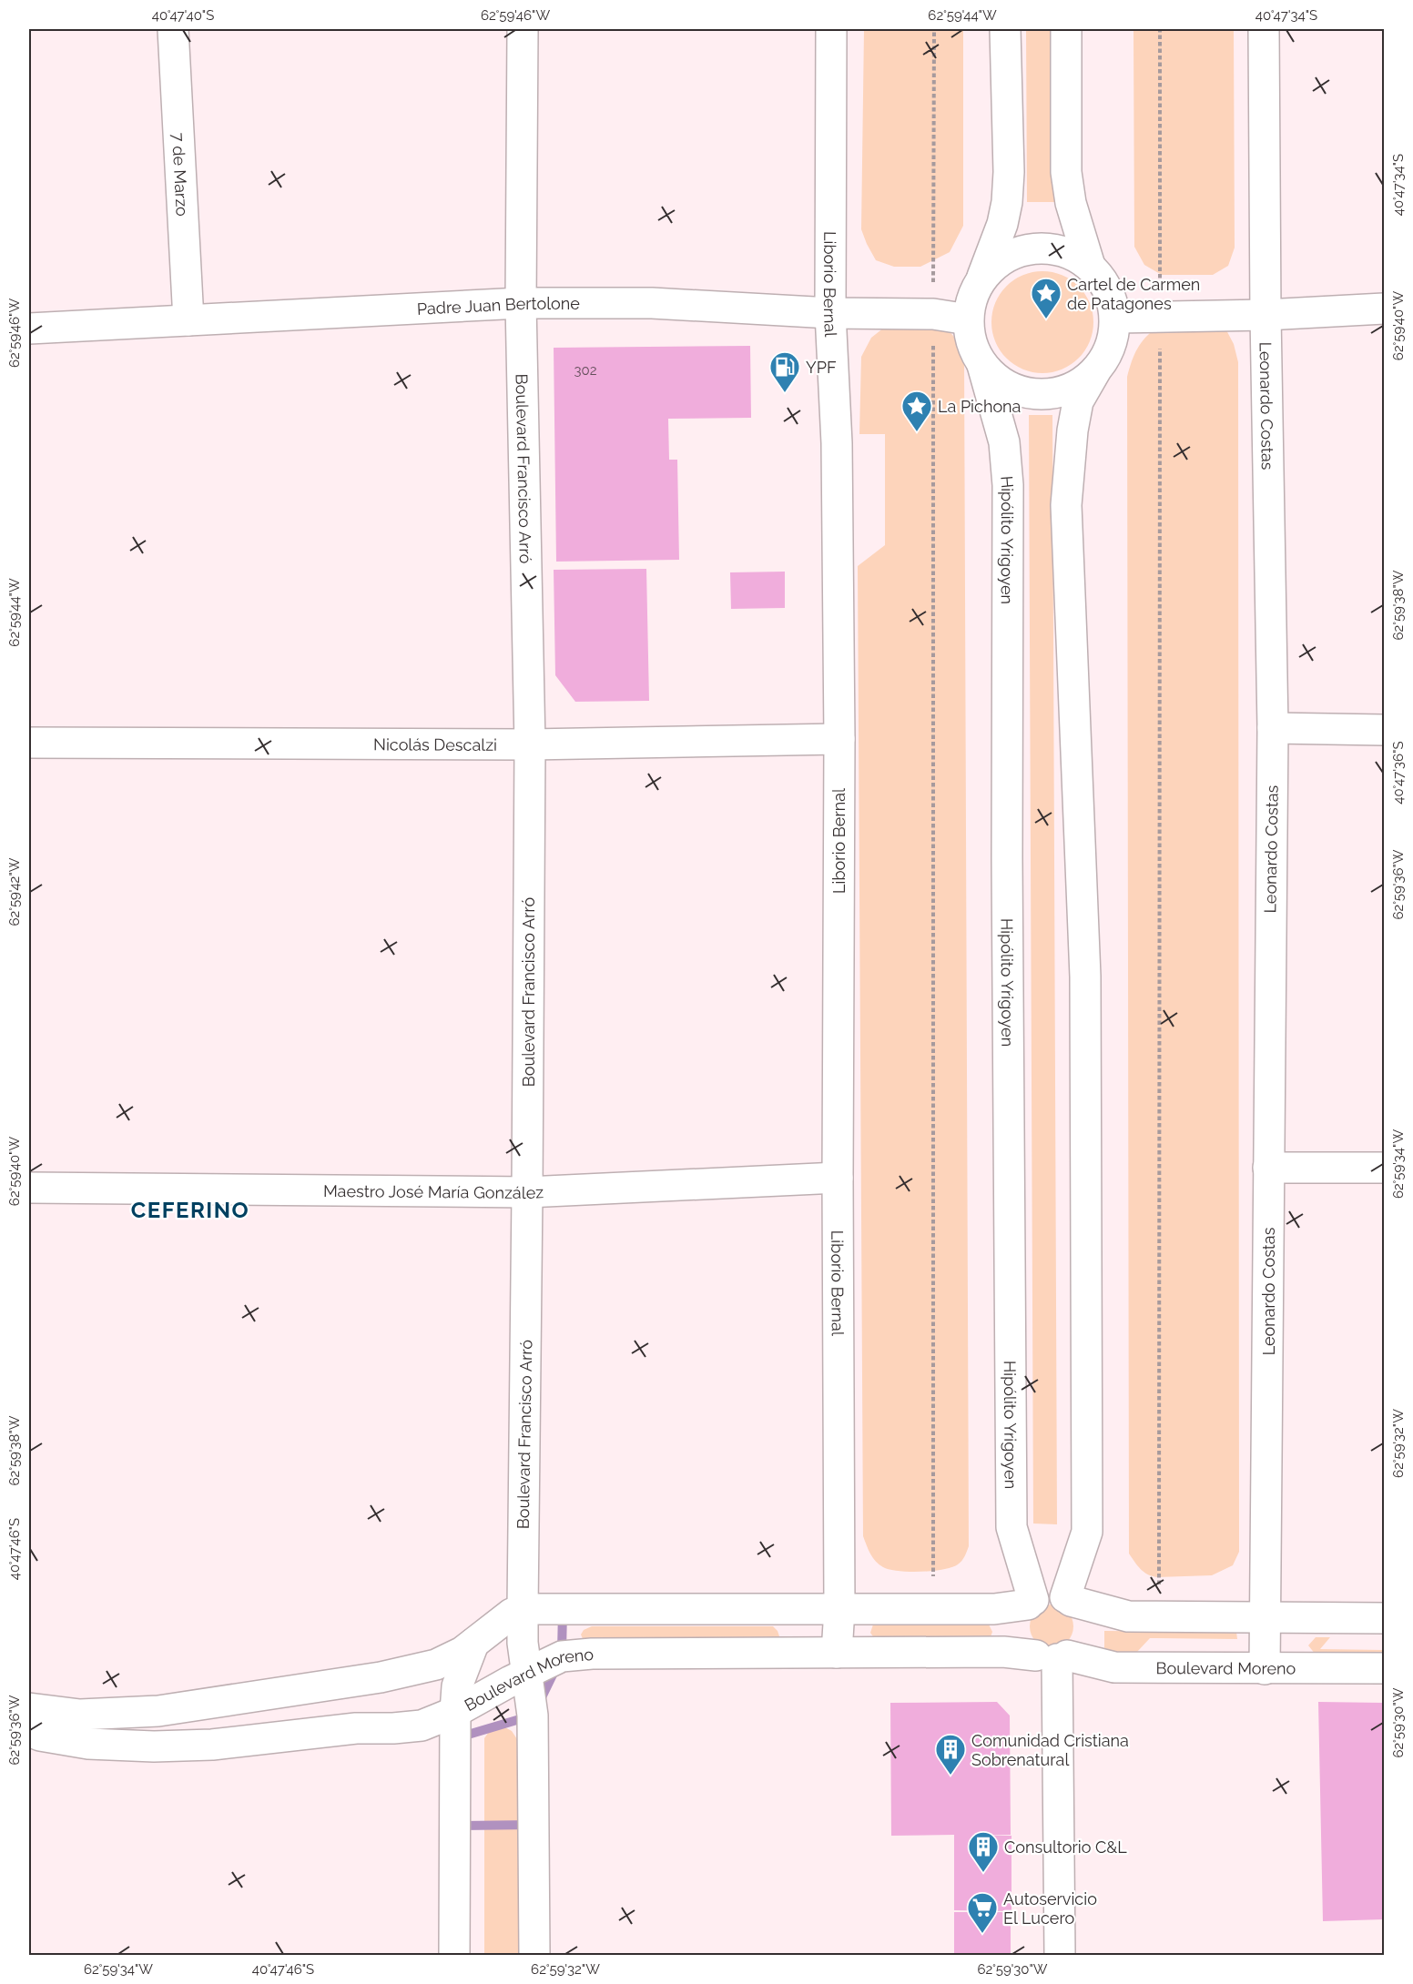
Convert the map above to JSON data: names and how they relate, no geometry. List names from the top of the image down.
{
  "streets": {
    "street": [
      "7 de Marzo",
      "Liborio Bernal",
      "Padre Juan Bertolone",
      "Leonardo Costas",
      "Boulevard Francisco Arró",
      "Hipólito Yrigoyen",
      "Nicolás Descalzi",
      "Maestro José María González",
      "Boulevard Moreno"
    ]
  },
  "crossings": [
    ["7 de Marzo", "Padre Juan Bertolone"],
    ["Liborio Bernal", "Padre Juan Bertolone"],
    ["Liborio Bernal", "Nicolás Descalzi"],
    ["Liborio Bernal", "Maestro José María González"],
    ["Liborio Bernal", "Boulevard Moreno"],
    ["Padre Juan Bertolone", "Boulevard Francisco Arró"],
    ["Padre Juan Bertolone", "Hipólito Yrigoyen"],
    ["Leonardo Costas", "Boulevard Moreno"],
    ["Boulevard Francisco Arró", "Nicolás Descalzi"],
    ["Boulevard Francisco Arró", "Maestro José María González"],
    ["Boulevard Francisco Arró", "Boulevard Moreno"],
    ["Hipólito Yrigoyen", "Boulevard Moreno"]
  ],
  "districts": ["CEFERINO"],
  "places": {
    "place": ["Cartel de Carmen de Patagones", "La Pichona"],
    "fuel station": ["YPF"],
    "building": ["Comunidad Cristiana Sobrenatural", "Consultorio C&L"],
    "supermarket": ["Autoservicio El Lucero"]
  },
  "house_numbers": ["302"],
  "coordinates": [
    "40°47'40\"S",
    "62°59'46\"W",
    "62°59'44\"W",
    "40°47'34\"S",
    "62°59'40\"W",
    "62°59'38\"W",
    "40°47'36\"S",
    "62°59'36\"W",
    "62°59'42\"W",
    "62°59'34\"W",
    "62°59'32\"W",
    "40°47'46\"S",
    "62°59'30\"W"
  ]
}
